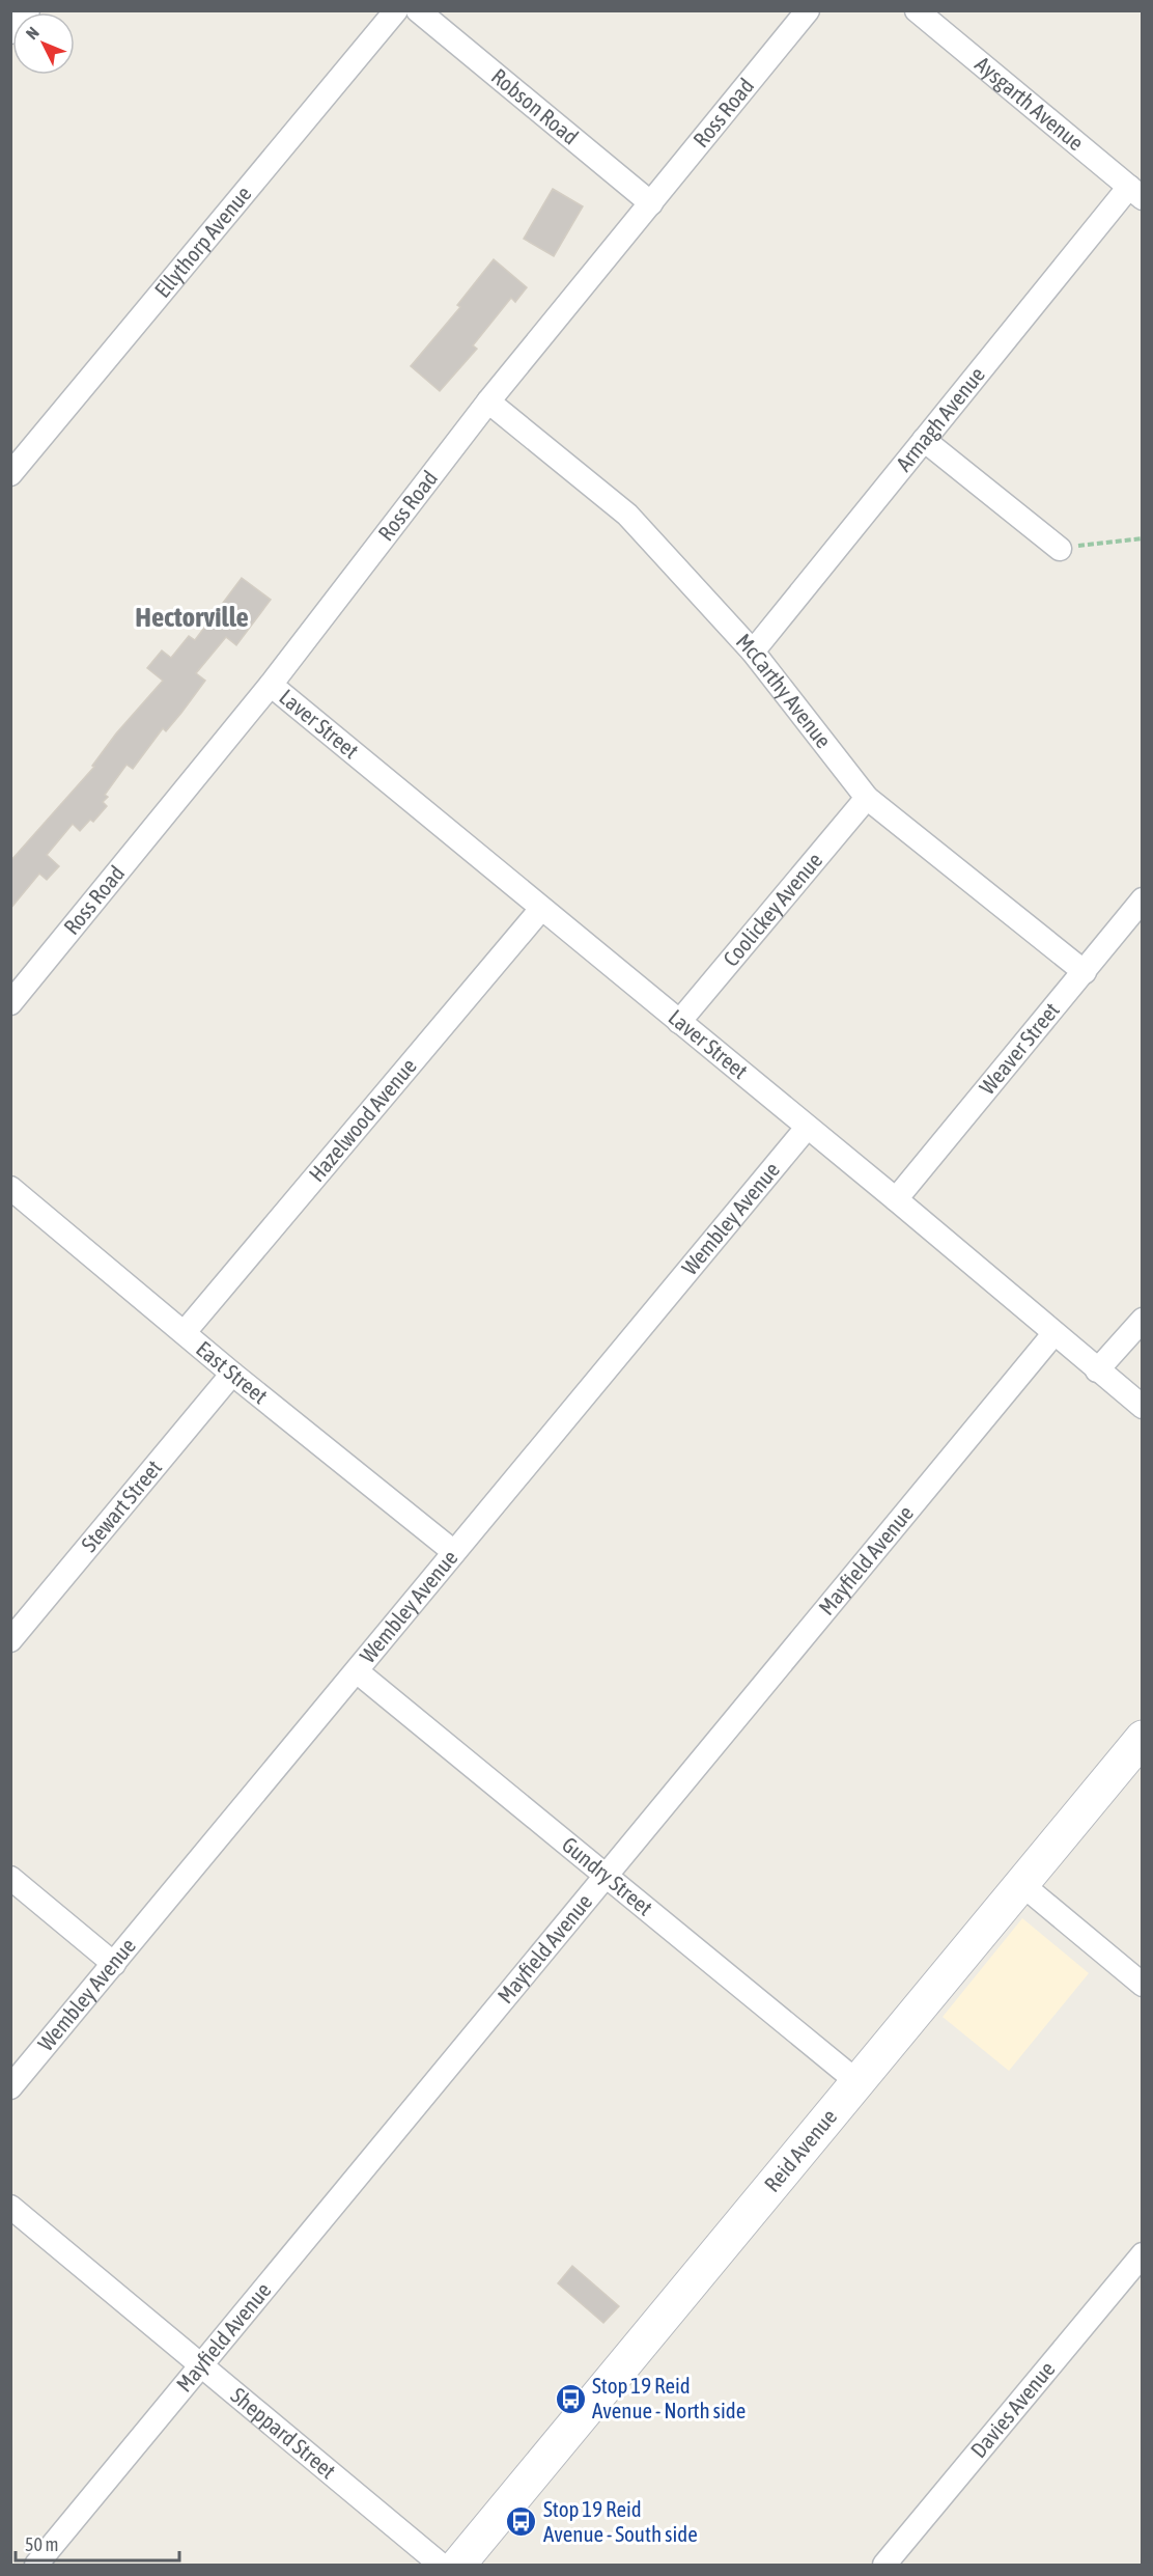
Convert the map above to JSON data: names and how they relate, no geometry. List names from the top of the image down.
{
  "streets": {
    "street": [
      "Aysgarth Avenue",
      "Robson Road",
      "Ross Road",
      "Ellythorp Avenue",
      "Armagh Avenue",
      "McCarthy Avenue",
      "Laver Street",
      "Coolickey Avenue",
      "Weaver Street",
      "Hazelwood Avenue",
      "Wembley Avenue",
      "East Street",
      "Stewart Street",
      "Mayfield Avenue",
      "Gundry Street",
      "Reid Avenue",
      "Davies Avenue",
      "Sheppard Street"
    ]
  },
  "crossings": [
    ["Aysgarth Avenue", "Armagh Avenue"],
    ["Robson Road", "Ross Road"],
    ["Ross Road", "McCarthy Avenue"],
    ["Ross Road", "Laver Street"],
    ["Armagh Avenue", "McCarthy Avenue"],
    ["McCarthy Avenue", "Coolickey Avenue"],
    ["McCarthy Avenue", "Weaver Street"],
    ["Laver Street", "Coolickey Avenue"],
    ["Laver Street", "Weaver Street"],
    ["Laver Street", "Hazelwood Avenue"],
    ["Laver Street", "Wembley Avenue"],
    ["Laver Street", "Mayfield Avenue"],
    ["Hazelwood Avenue", "East Street"],
    ["Wembley Avenue", "East Street"],
    ["Wembley Avenue", "Gundry Street"],
    ["East Street", "Stewart Street"],
    ["Mayfield Avenue", "Gundry Street"],
    ["Mayfield Avenue", "Sheppard Street"],
    ["Gundry Street", "Reid Avenue"]
  ],
  "districts": ["Hectorville"],
  "places": {
    "bus stop": ["Stop 19 Reid Avenue - North side", "Stop 19 Reid Avenue - South side"]
  },
  "scale_bar": "50 m",
  "north": "top left"
}
